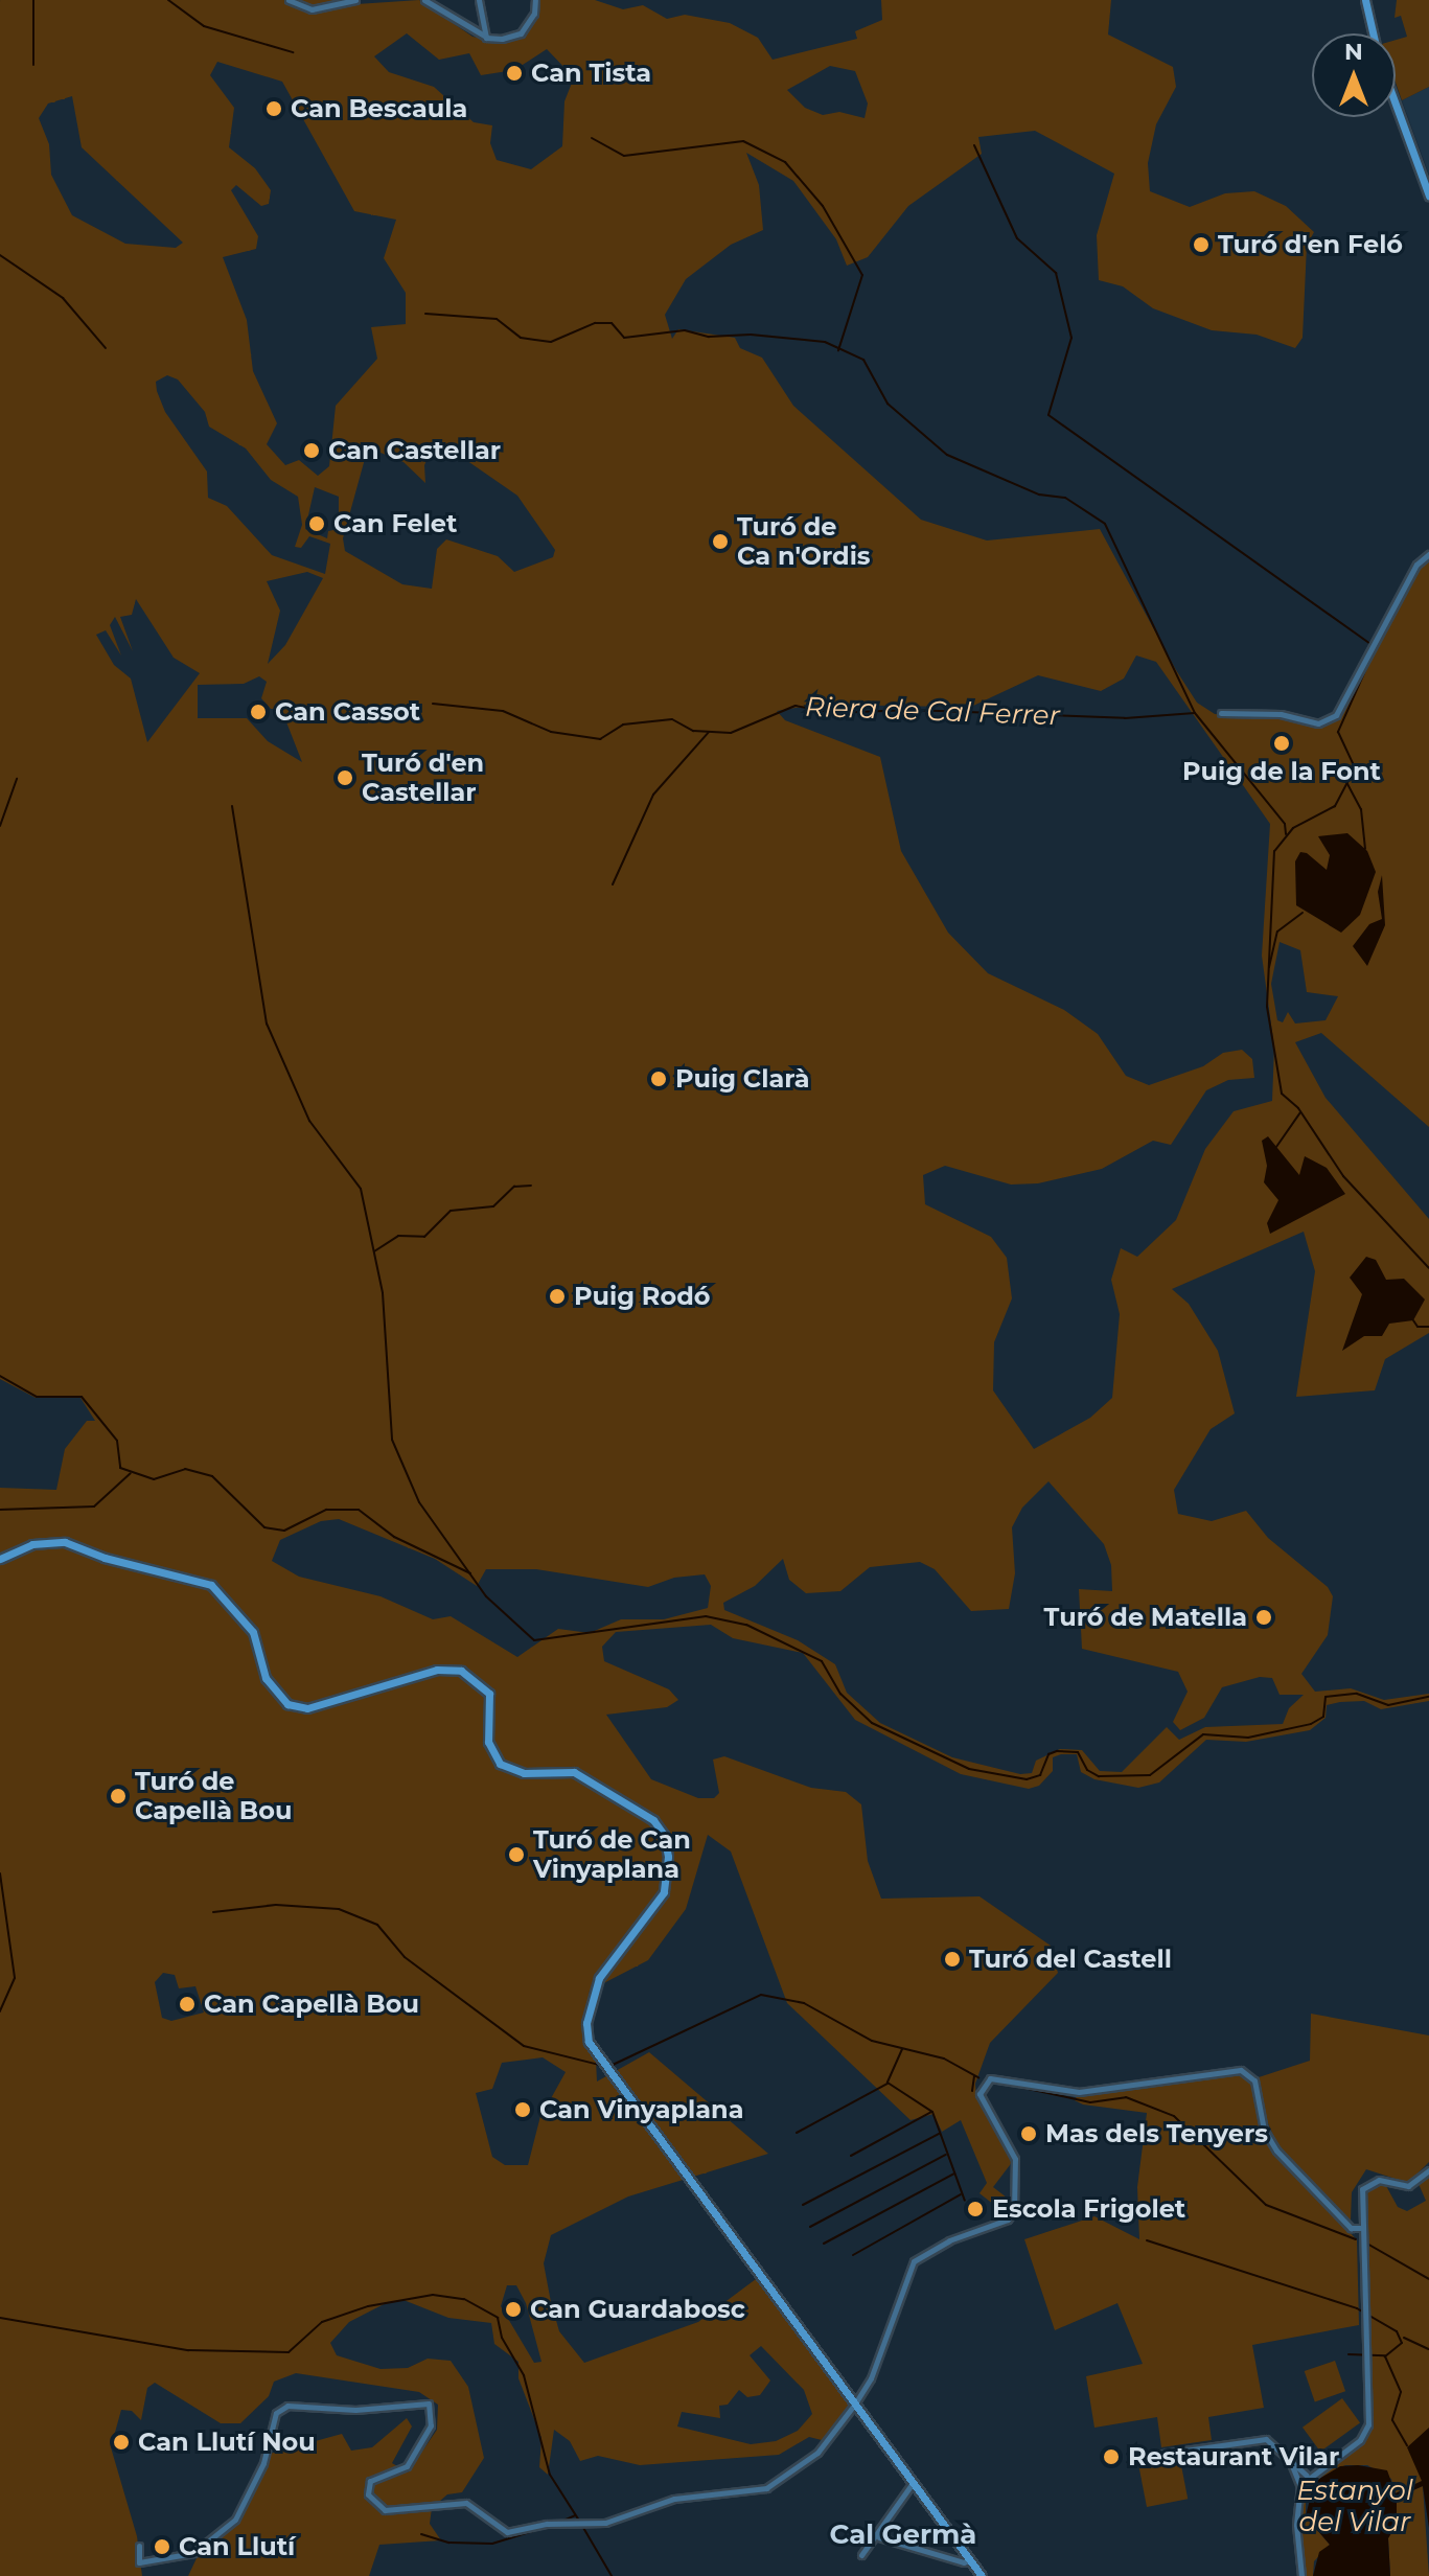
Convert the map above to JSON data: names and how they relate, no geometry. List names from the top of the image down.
{
  "districts": ["Cal Germà"],
  "water": ["Riera de Cal Ferrer", "Estanyol del Vilar"],
  "places": [
    "Can Tista",
    "Can Bescaula",
    "Turó d'en Feló",
    "Can Castellar",
    "Can Felet",
    "Turó de Ca n'Ordis",
    "Can Cassot",
    "Puig de la Font",
    "Turó d'en Castellar",
    "Puig Clarà",
    "Puig Rodó",
    "Turó de Matella",
    "Turó de Capellà Bou",
    "Turó de Can Vinyaplana",
    "Turó del Castell",
    "Can Capellà Bou",
    "Can Vinyaplana",
    "Mas dels Tenyers",
    "Escola Frigolet",
    "Can Guardabosc",
    "Can Llutí Nou",
    "Restaurant Vilar",
    "Can Llutí"
  ],
  "north": "top"
}
